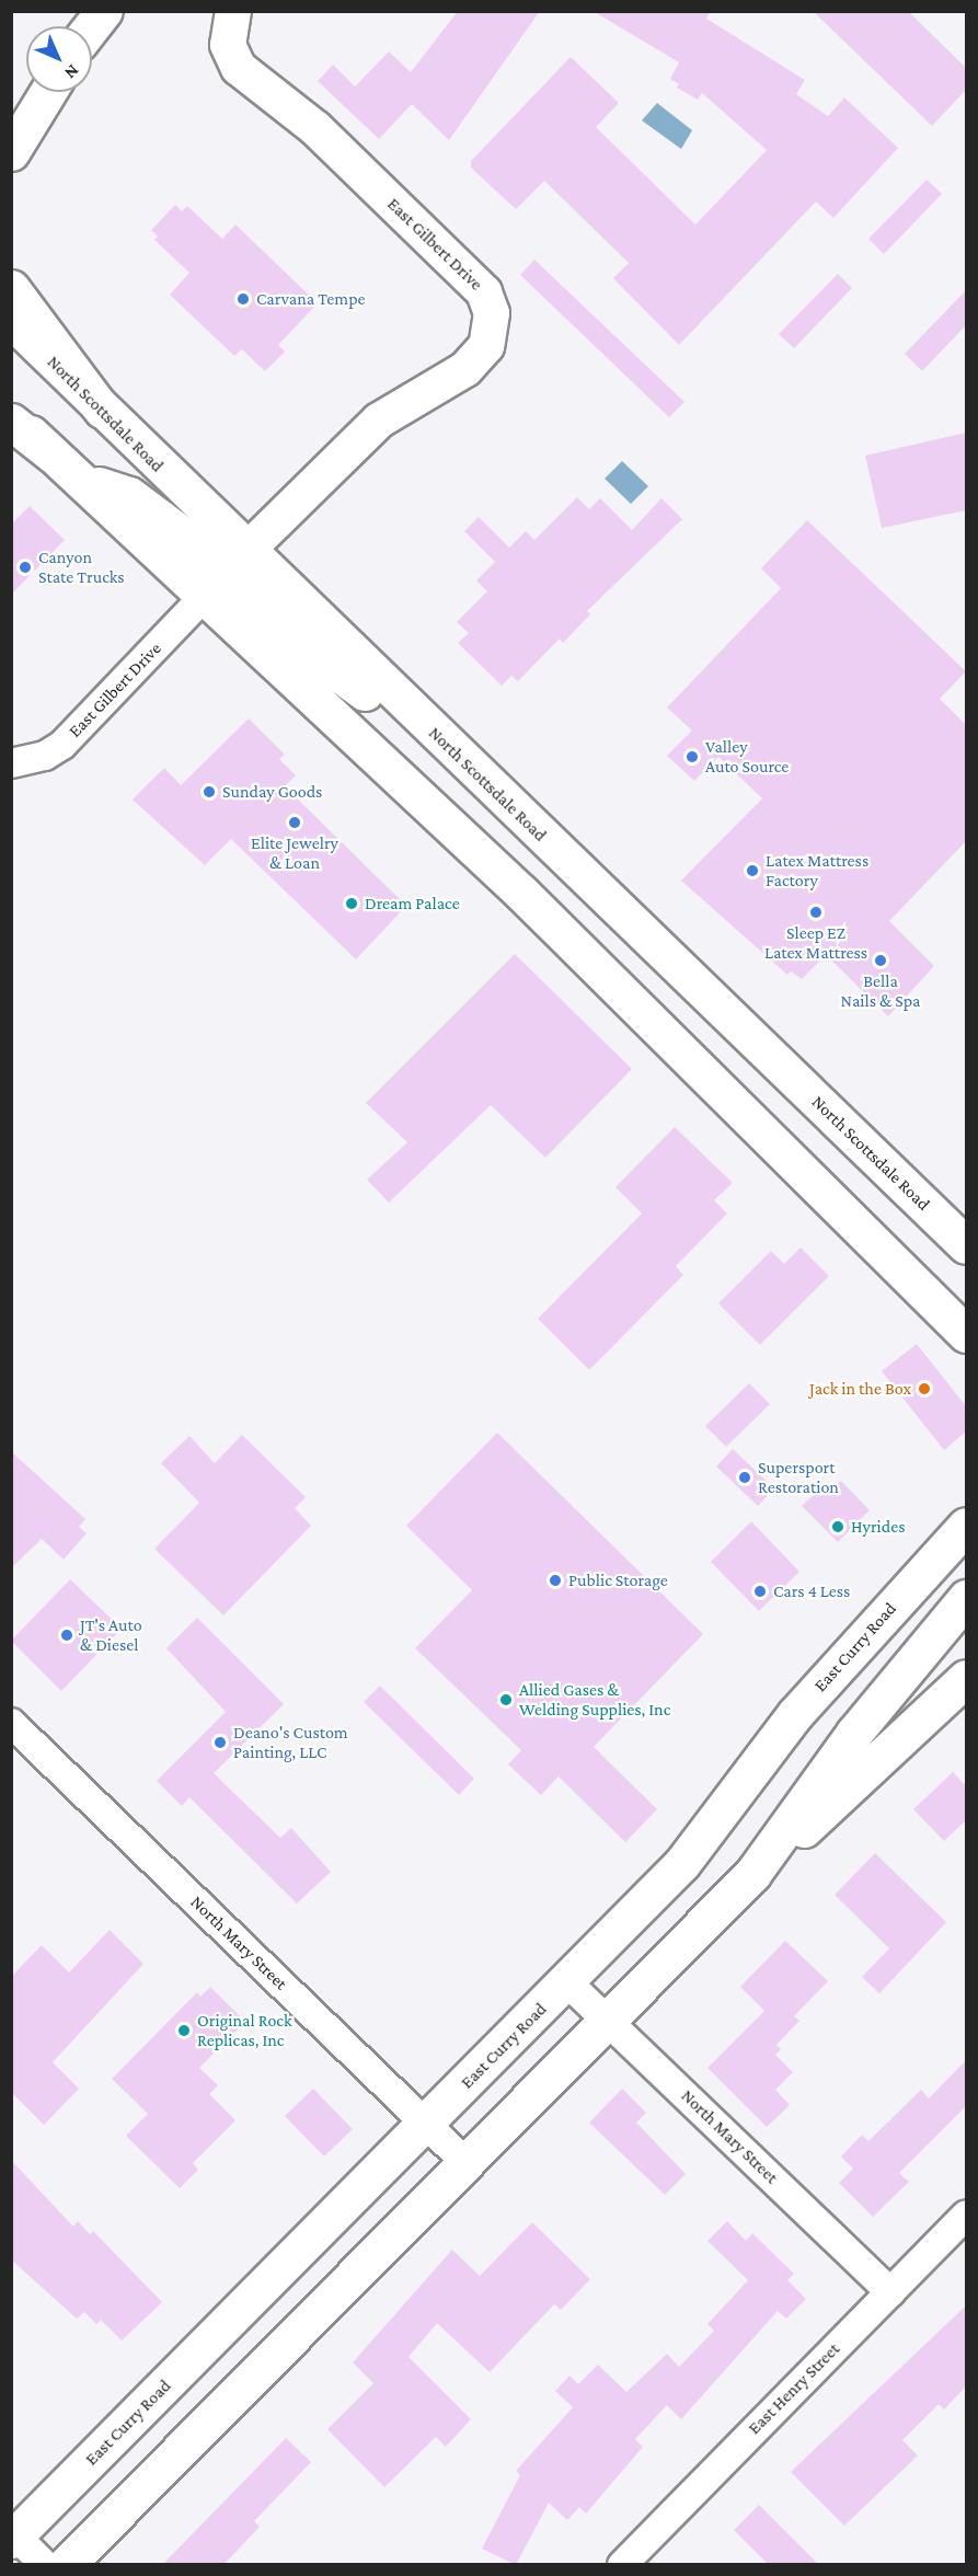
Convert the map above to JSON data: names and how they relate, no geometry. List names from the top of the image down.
{
  "streets": {
    "main road": ["North Scottsdale Road", "East Curry Road"],
    "street": ["East Gilbert Drive", "North Mary Street", "East Henry Street"]
  },
  "crossings": [
    ["East Gilbert Drive", "North Scottsdale Road"],
    ["East Curry Road", "North Mary Street"],
    ["North Mary Street", "East Henry Street"]
  ],
  "places": [
    "Carvana Tempe",
    "Canyon State Trucks",
    "Valley Auto Source",
    "Sunday Goods",
    "Elite Jewelry & Loan",
    "Latex Mattress Factory",
    "Dream Palace",
    "Sleep EZ Latex Mattress",
    "Bella Nails & Spa",
    "Jack in the Box",
    "Supersport Restoration",
    "Hyrides",
    "Public Storage",
    "Cars 4 Less",
    "JT's Auto & Diesel",
    "Allied Gases & Welding Supplies, Inc",
    "Deano's Custom Painting, LLC",
    "Original Rock Replicas, Inc"
  ],
  "north": "bottom right"
}
